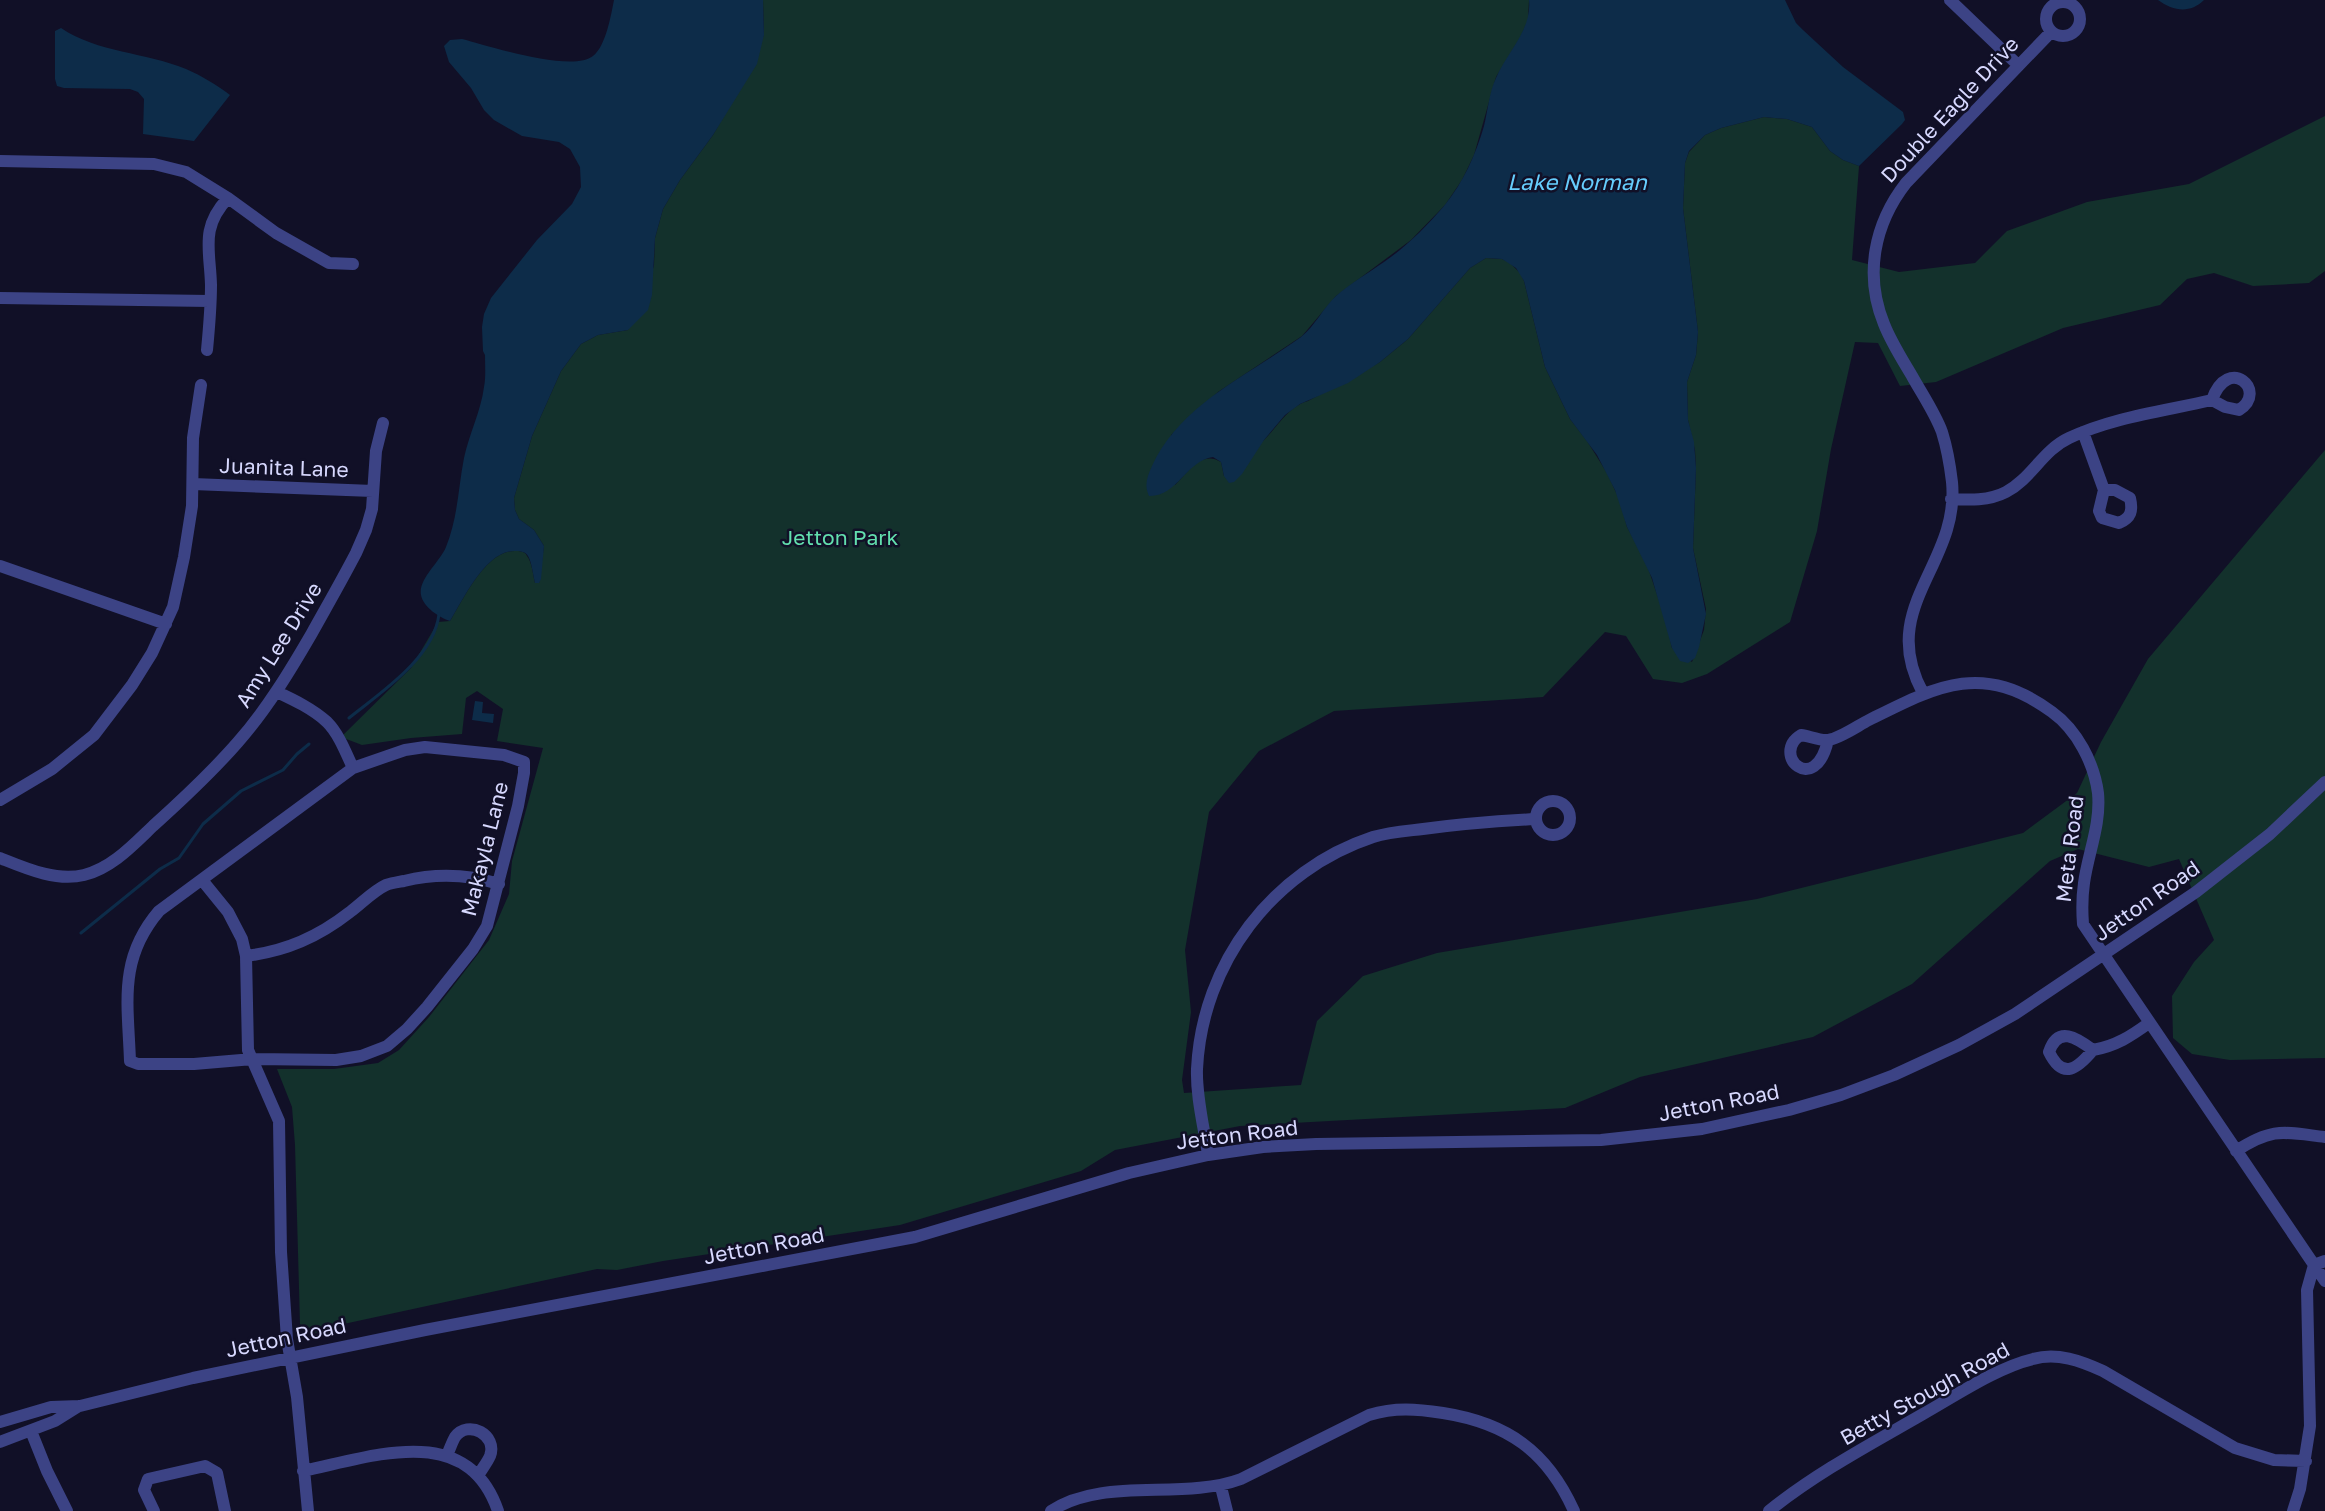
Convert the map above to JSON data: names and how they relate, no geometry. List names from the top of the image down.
{
  "streets": {
    "street": [
      "Double Eagle Drive",
      "Juanita Lane",
      "Amy Lee Drive",
      "Makayla Lane",
      "Meta Road",
      "Jetton Road",
      "Betty Stough Road"
    ]
  },
  "crossings": [
    ["Double Eagle Drive", "Meta Road"],
    ["Juanita Lane", "Amy Lee Drive"],
    ["Meta Road", "Jetton Road"]
  ],
  "water": ["Lake Norman"],
  "parks": ["Jetton Park"]
}
